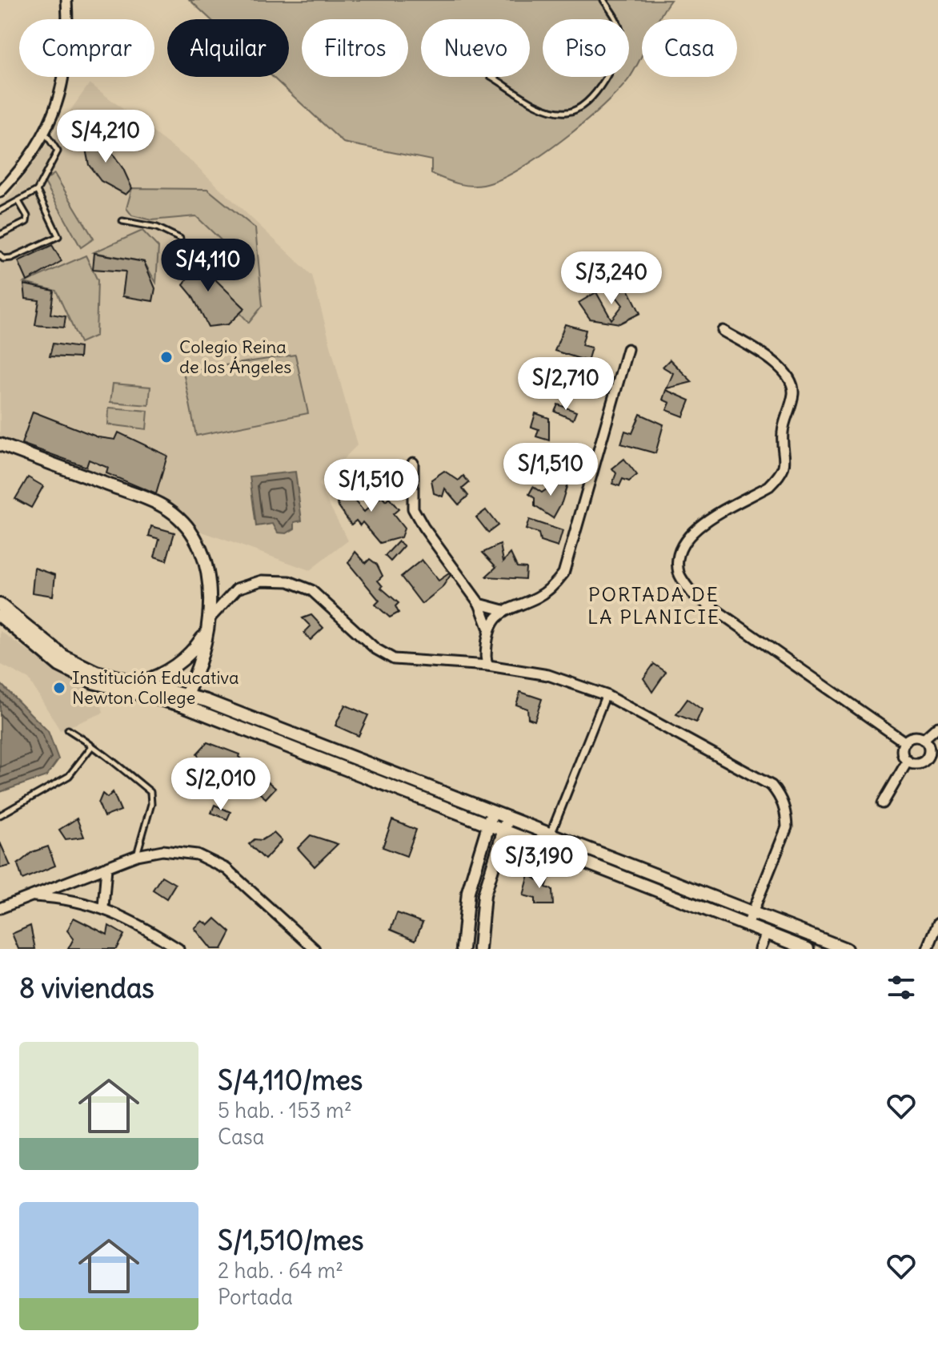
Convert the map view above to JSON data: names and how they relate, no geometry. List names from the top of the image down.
{
  "districts": ["PORTADA DE LA PLANICIE"],
  "places": ["Colegio Reina de los Ángeles", "Institución Educativa Newton College"],
  "page": {
    "chip": [
      "Comprar",
      "Alquilar",
      "Filtros",
      "Nuevo",
      "Piso",
      "Casa"
    ],
    "price": [
      "S/4,210",
      "S/4,110",
      "S/3,240",
      "S/2,710",
      "S/1,510",
      "S/1,510",
      "S/2,010",
      "S/3,190"
    ],
    "heading": "8 viviendas",
    "list": [
      {
        "name": "S/4,110/mes",
        "note": "5 hab. · 153 m² · Casa"
      },
      {
        "name": "S/1,510/mes",
        "note": "2 hab. · 64 m² · Portada"
      }
    ]
  }
}
